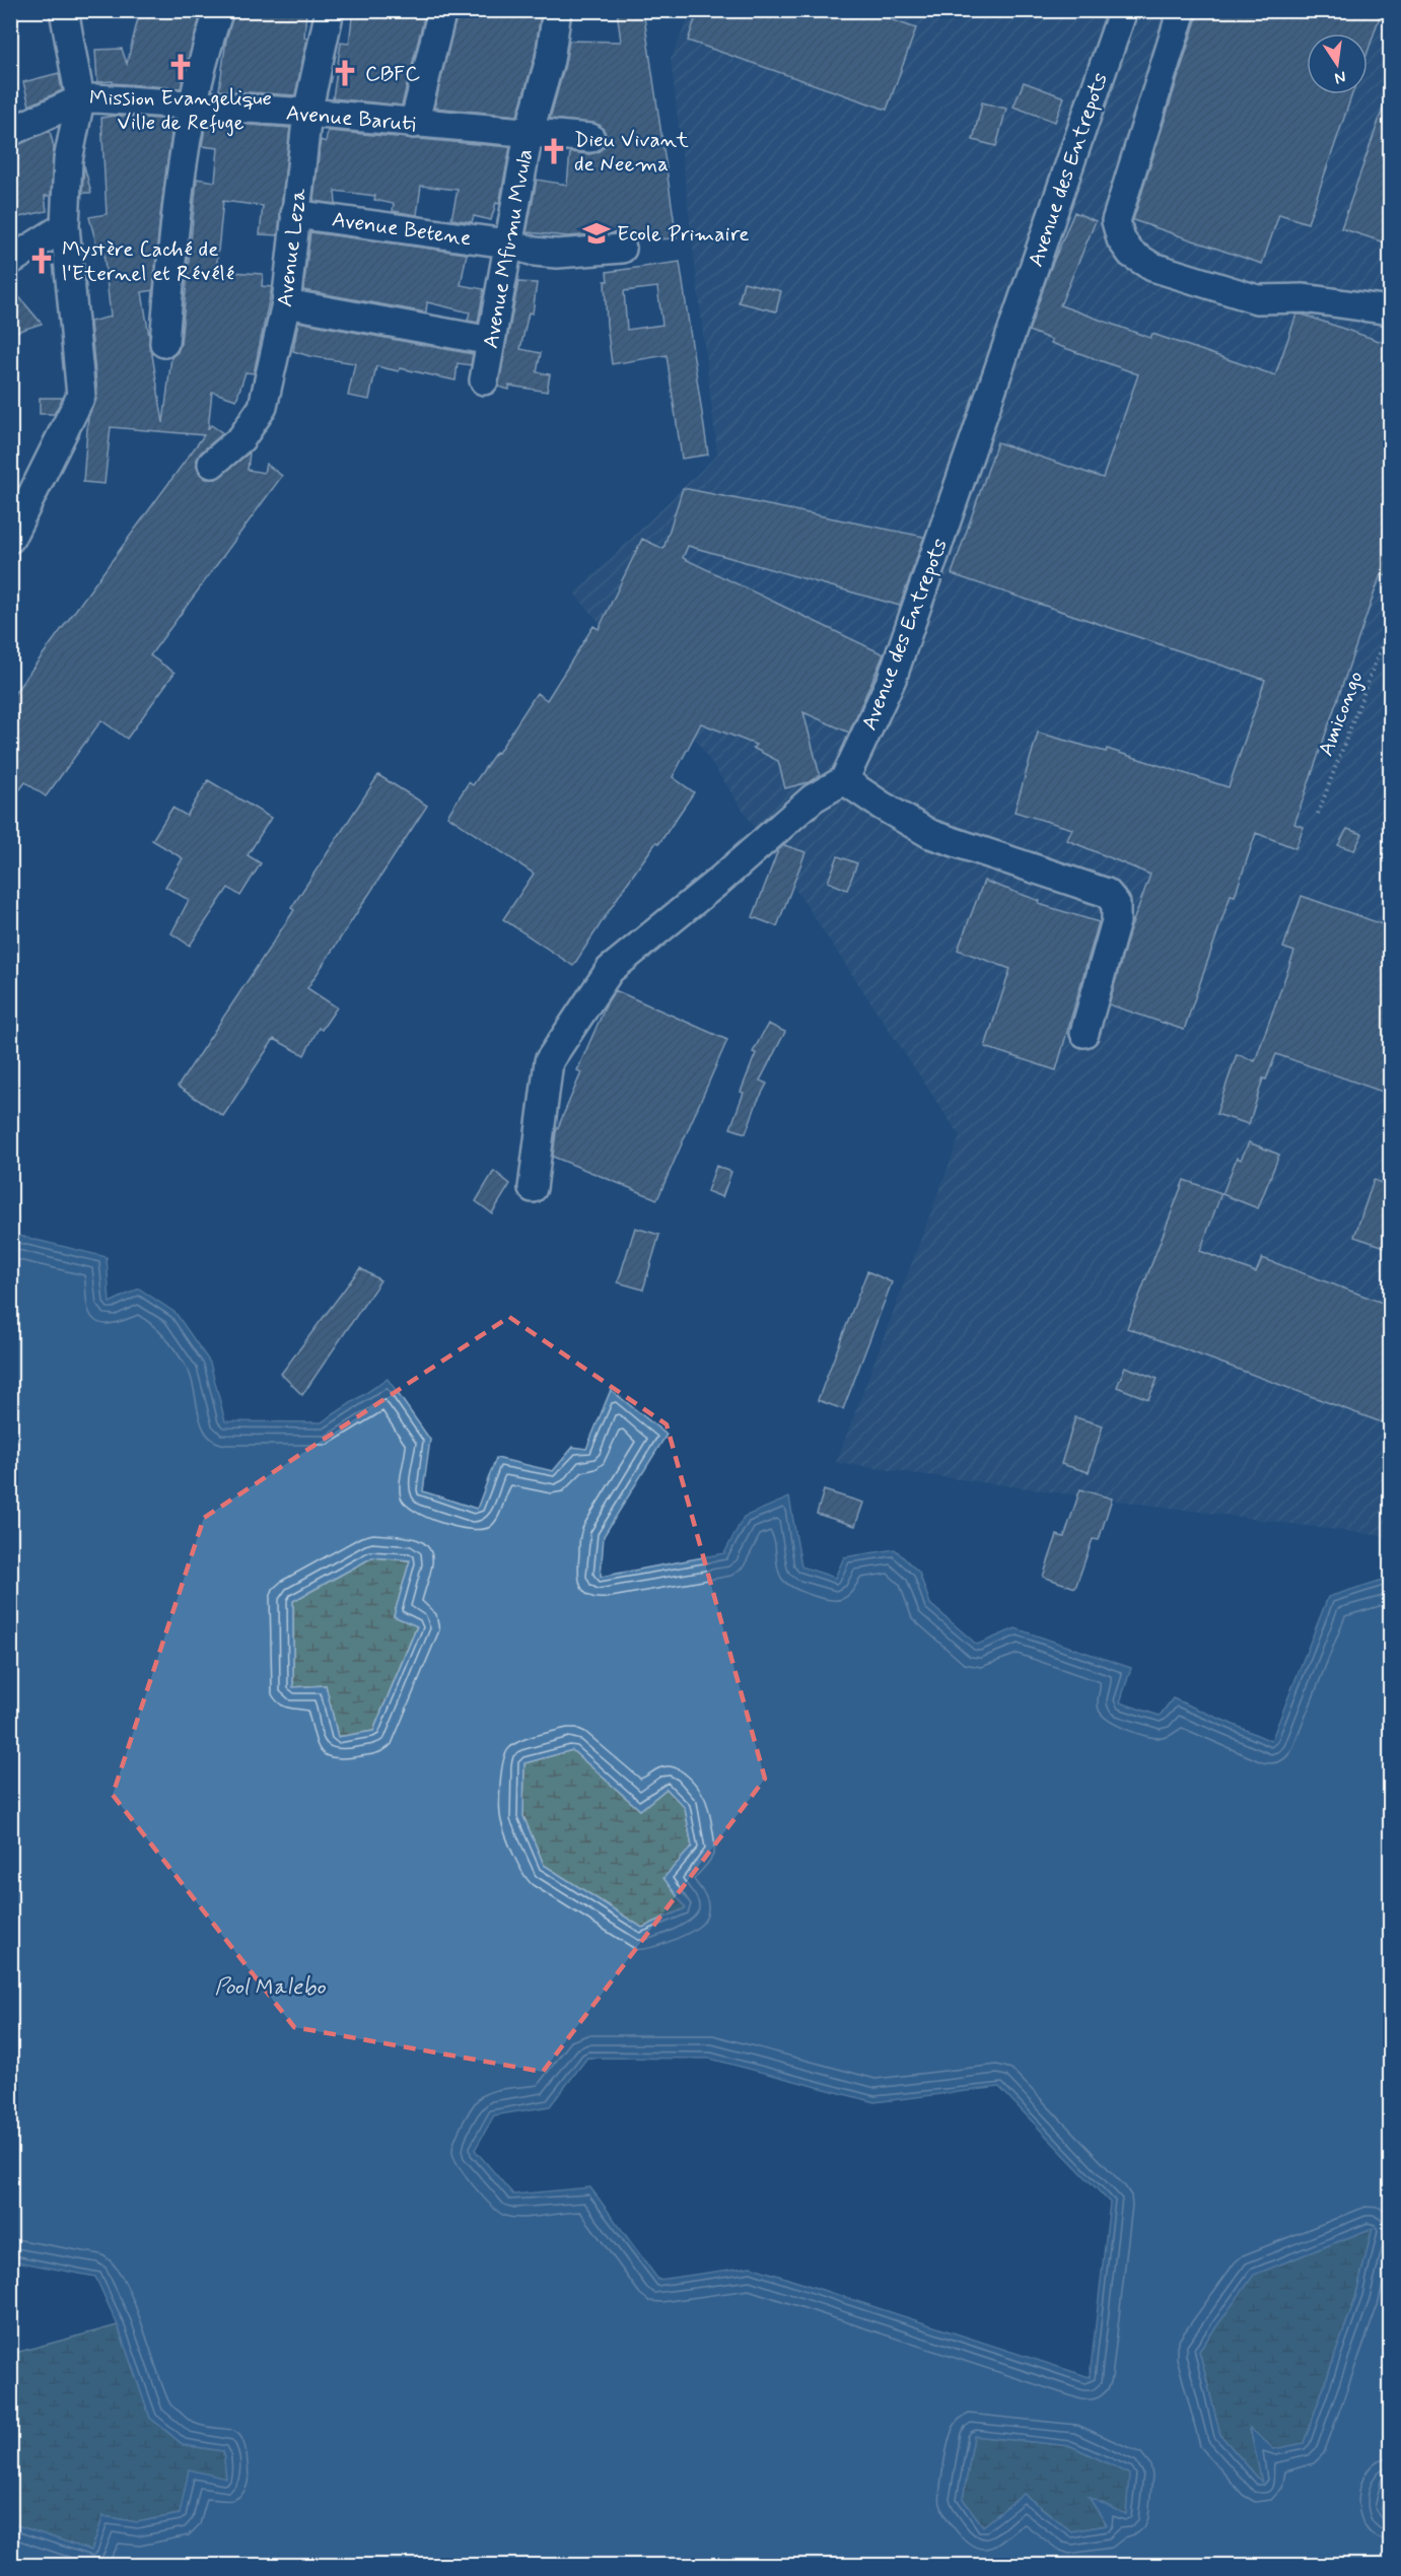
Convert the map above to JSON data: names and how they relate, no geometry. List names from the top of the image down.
{
  "streets": {
    "street": [
      "Avenue Baruti",
      "Avenue des Entrepots",
      "Avenue Betene",
      "Avenue Leza",
      "Avenue Mfumu Mvula"
    ],
    "path": ["Amicongo"]
  },
  "crossings": [
    ["Avenue Baruti", "Avenue Leza"],
    ["Avenue Baruti", "Avenue Mfumu Mvula"],
    ["Avenue Betene", "Avenue Leza"],
    ["Avenue Betene", "Avenue Mfumu Mvula"]
  ],
  "water": ["Pool Malebo"],
  "places": {
    "church": [
      "Mission Evangelique Ville de Refuge",
      "CBFC",
      "Dieu Vivant de Neema",
      "Mystère Caché de l'Eternel et Révélé"
    ],
    "school or university": ["Ecole Primaire"]
  },
  "north": "bottom"
}
